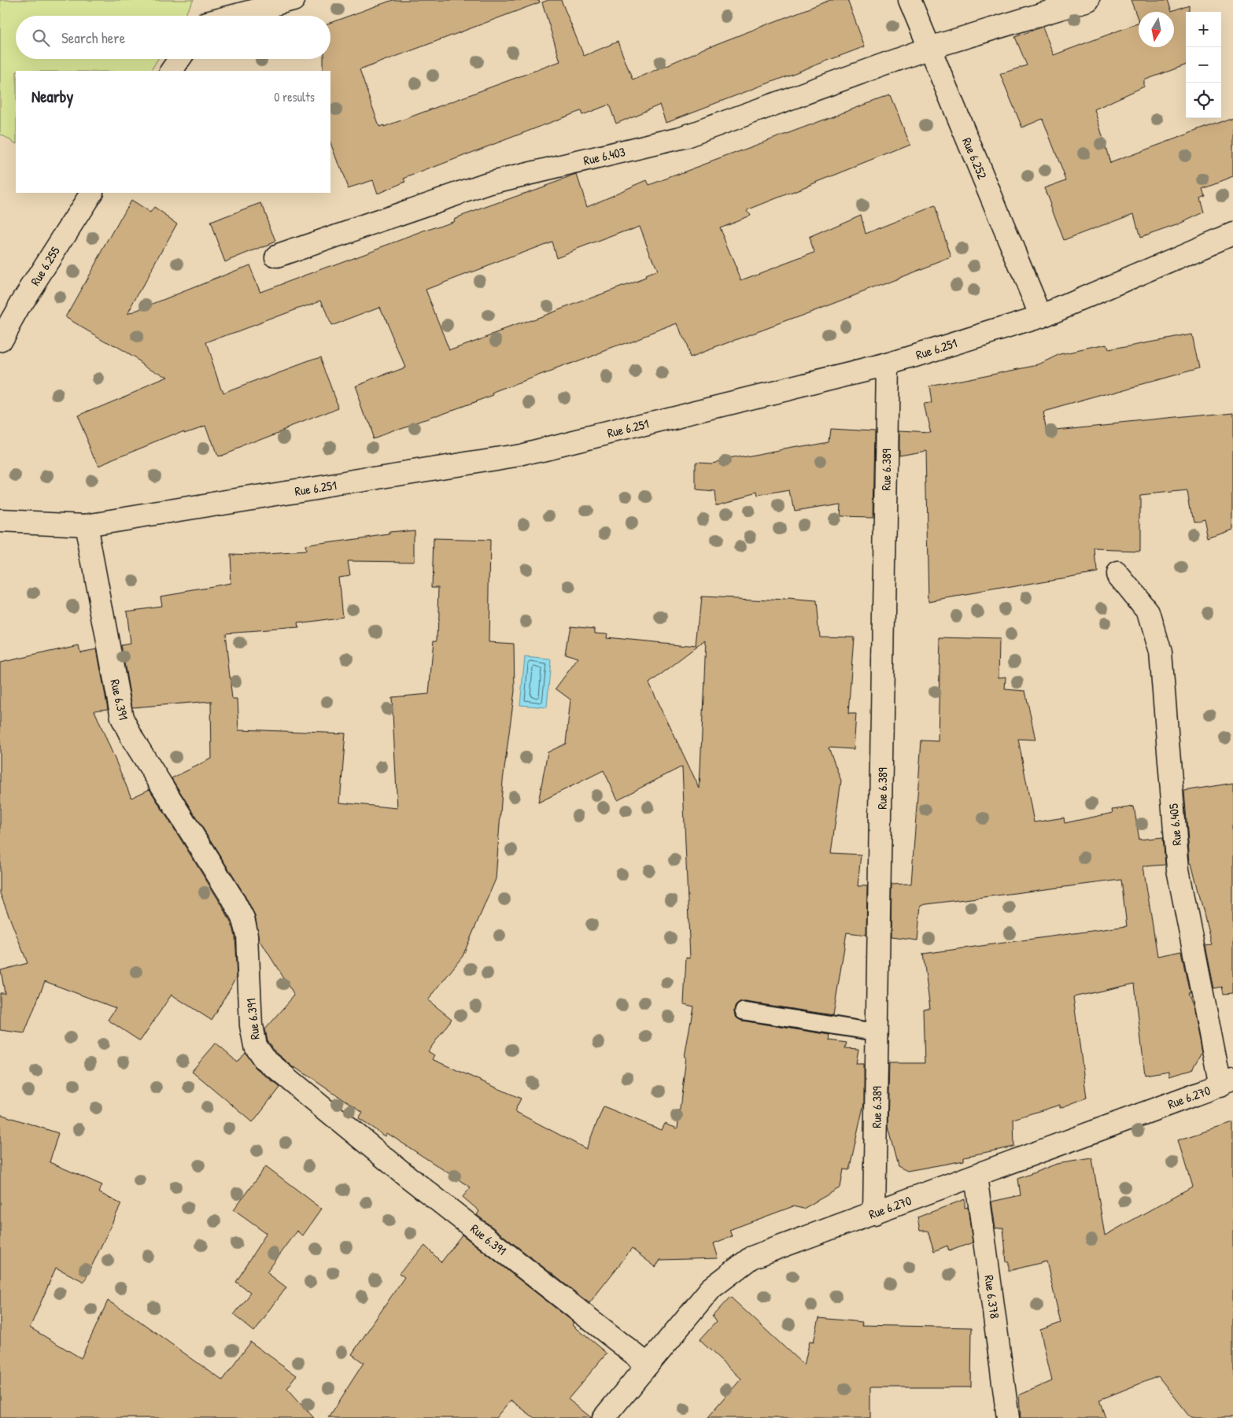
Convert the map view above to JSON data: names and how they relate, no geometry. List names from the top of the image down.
{
  "streets": {
    "street": [
      "Rue 6.403",
      "Rue 6.252",
      "Rue 6.255",
      "Rue 6.251",
      "Rue 6.389",
      "Rue 6.391",
      "Rue 6.405",
      "Rue 6.270",
      "Rue 6.378"
    ]
  },
  "crossings": [
    ["Rue 6.403", "Rue 6.252"],
    ["Rue 6.252", "Rue 6.251"],
    ["Rue 6.251", "Rue 6.389"],
    ["Rue 6.251", "Rue 6.391"],
    ["Rue 6.389", "Rue 6.270"],
    ["Rue 6.391", "Rue 6.270"],
    ["Rue 6.405", "Rue 6.270"],
    ["Rue 6.270", "Rue 6.378"]
  ],
  "north": "bottom",
  "page": {
    "map_buttons": ["+", "−"],
    "search": "Search here",
    "heading": ["Nearby", "0 results"]
  }
}
